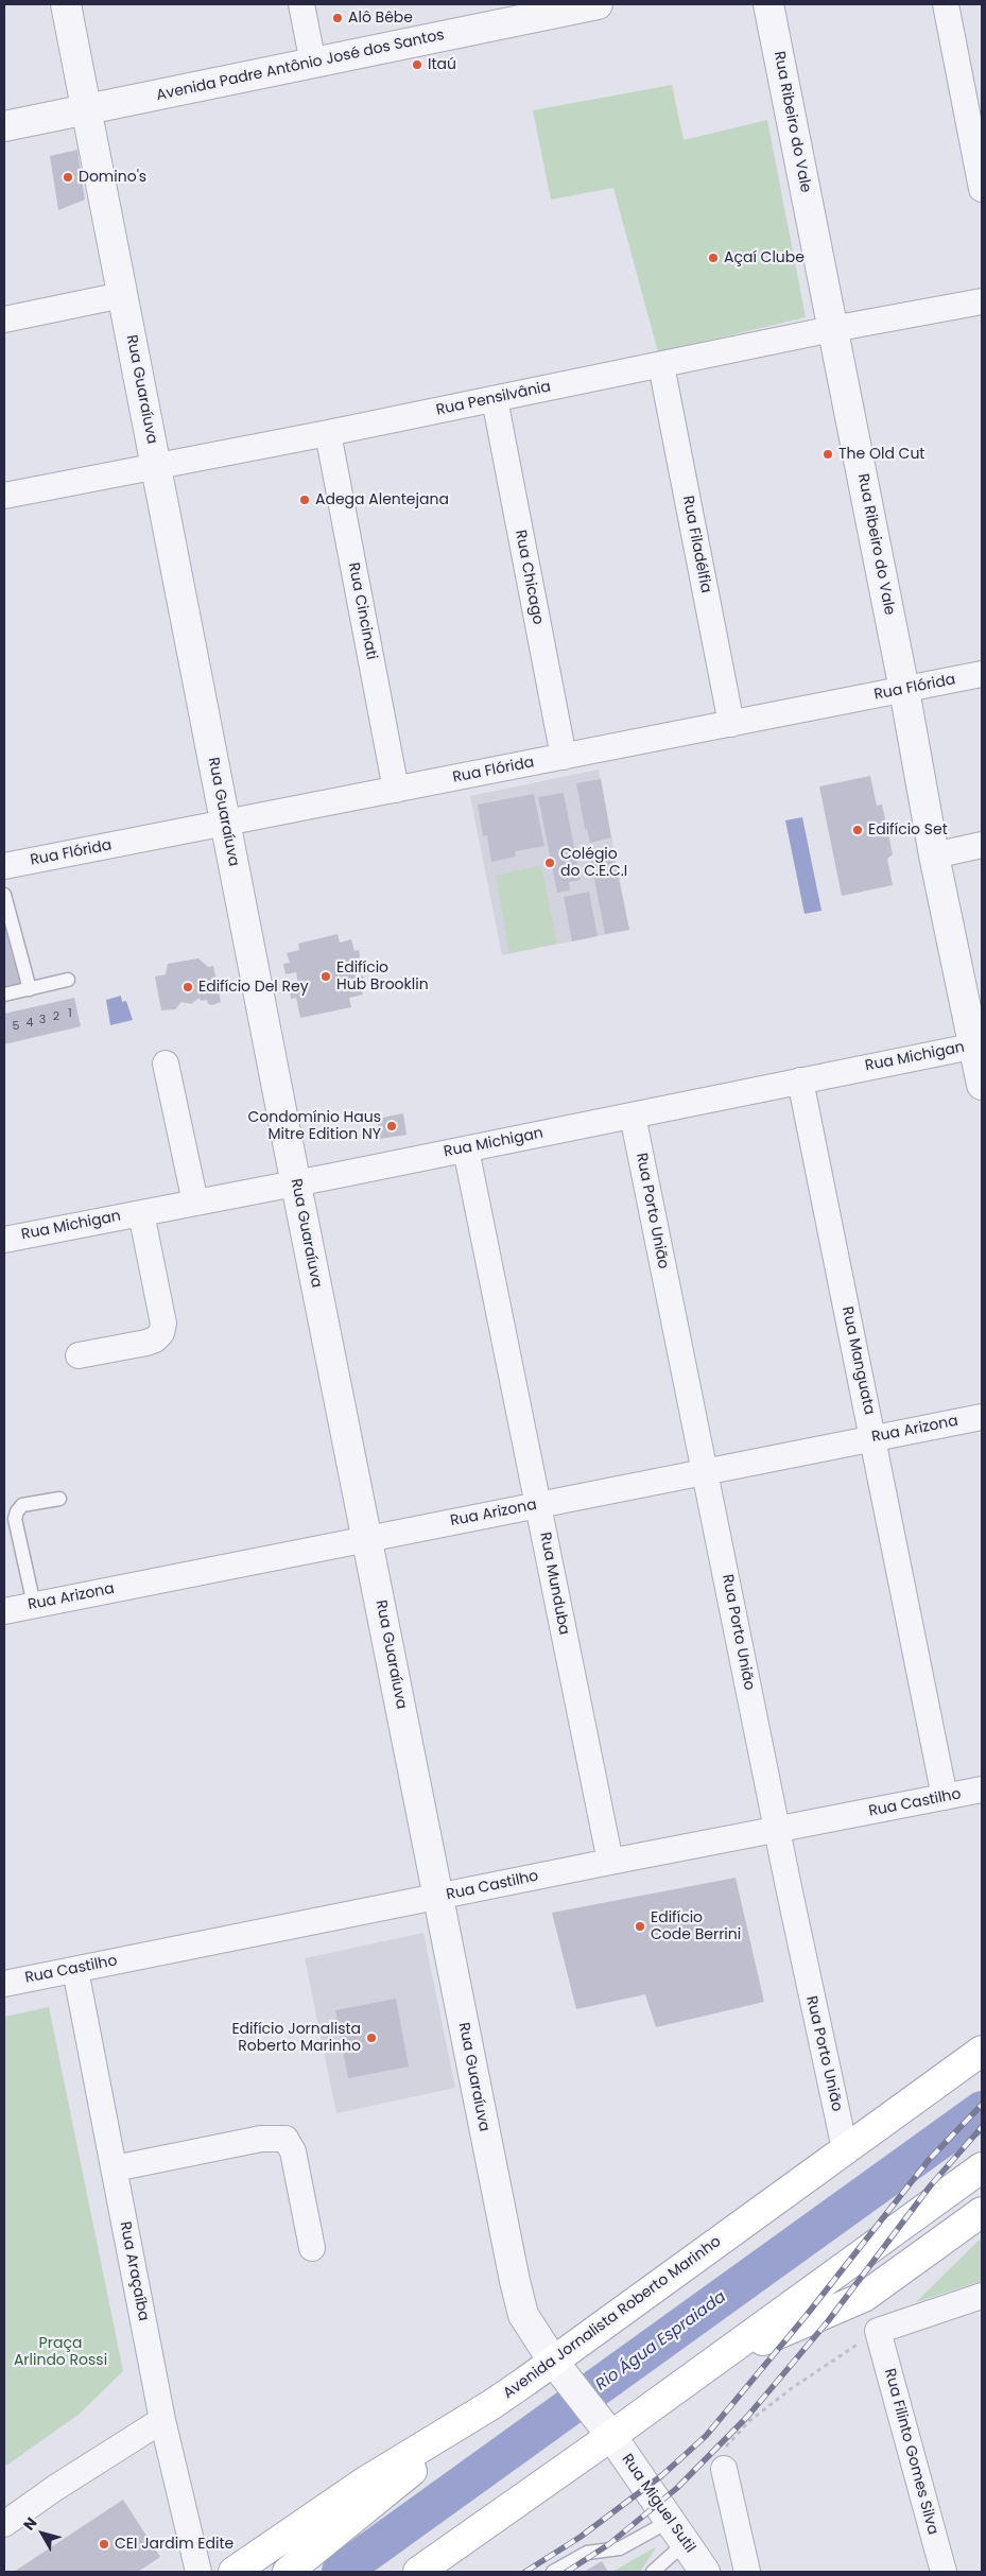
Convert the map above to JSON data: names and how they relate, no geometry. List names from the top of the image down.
{
  "streets": {
    "main road": ["Avenida Jornalista Roberto Marinho"],
    "street": [
      "Avenida Padre Antônio José dos Santos",
      "Rua Ribeiro do Vale",
      "Rua Guaraíuva",
      "Rua Pensilvânia",
      "Rua Filadélfia",
      "Rua Chicago",
      "Rua Cincinati",
      "Rua Flórida",
      "Rua Michigan",
      "Rua Porto União",
      "Rua Manguata",
      "Rua Arizona",
      "Rua Munduba",
      "Rua Castilho",
      "Rua Araçaíba",
      "Rua Filinto Gomes Silva",
      "Rua Miguel Sutil"
    ]
  },
  "crossings": [
    ["Avenida Padre Antônio José dos Santos", "Rua Guaraíuva"],
    ["Rua Ribeiro do Vale", "Rua Pensilvânia"],
    ["Rua Ribeiro do Vale", "Rua Flórida"],
    ["Rua Ribeiro do Vale", "Rua Michigan"],
    ["Rua Guaraíuva", "Rua Pensilvânia"],
    ["Rua Guaraíuva", "Rua Flórida"],
    ["Rua Guaraíuva", "Rua Michigan"],
    ["Rua Guaraíuva", "Rua Arizona"],
    ["Rua Guaraíuva", "Rua Castilho"],
    ["Rua Guaraíuva", "Avenida Jornalista Roberto Marinho"],
    ["Rua Guaraíuva", "Rua Miguel Sutil"],
    ["Rua Pensilvânia", "Rua Filadélfia"],
    ["Rua Pensilvânia", "Rua Chicago"],
    ["Rua Pensilvânia", "Rua Cincinati"],
    ["Rua Filadélfia", "Rua Flórida"],
    ["Rua Chicago", "Rua Flórida"],
    ["Rua Cincinati", "Rua Flórida"],
    ["Rua Michigan", "Rua Porto União"],
    ["Rua Michigan", "Rua Manguata"],
    ["Rua Michigan", "Rua Munduba"],
    ["Rua Porto União", "Rua Arizona"],
    ["Rua Porto União", "Rua Castilho"],
    ["Rua Porto União", "Avenida Jornalista Roberto Marinho"],
    ["Rua Manguata", "Rua Arizona"],
    ["Rua Manguata", "Rua Castilho"],
    ["Rua Arizona", "Rua Munduba"],
    ["Rua Munduba", "Rua Castilho"],
    ["Rua Castilho", "Rua Araçaíba"]
  ],
  "water": ["Rio Água Espraiada"],
  "parks": ["Praça Arlindo Rossi"],
  "places": [
    "Alô Bêbe",
    "Itaú",
    "Domino's",
    "Açaí Clube",
    "The Old Cut",
    "Adega Alentejana",
    "Edifício Set",
    "Colégio do C.E.C.I",
    "Edifício Hub Brooklin",
    "Edifício Del Rey",
    "Condomínio Haus Mitre Edition NY",
    "Edifício Code Berrini",
    "Edifício Jornalista Roberto Marinho",
    "CEI Jardim Edite"
  ],
  "house_numbers": [
    "1",
    "2",
    "3",
    "4",
    "5"
  ],
  "north": "top left"
}
